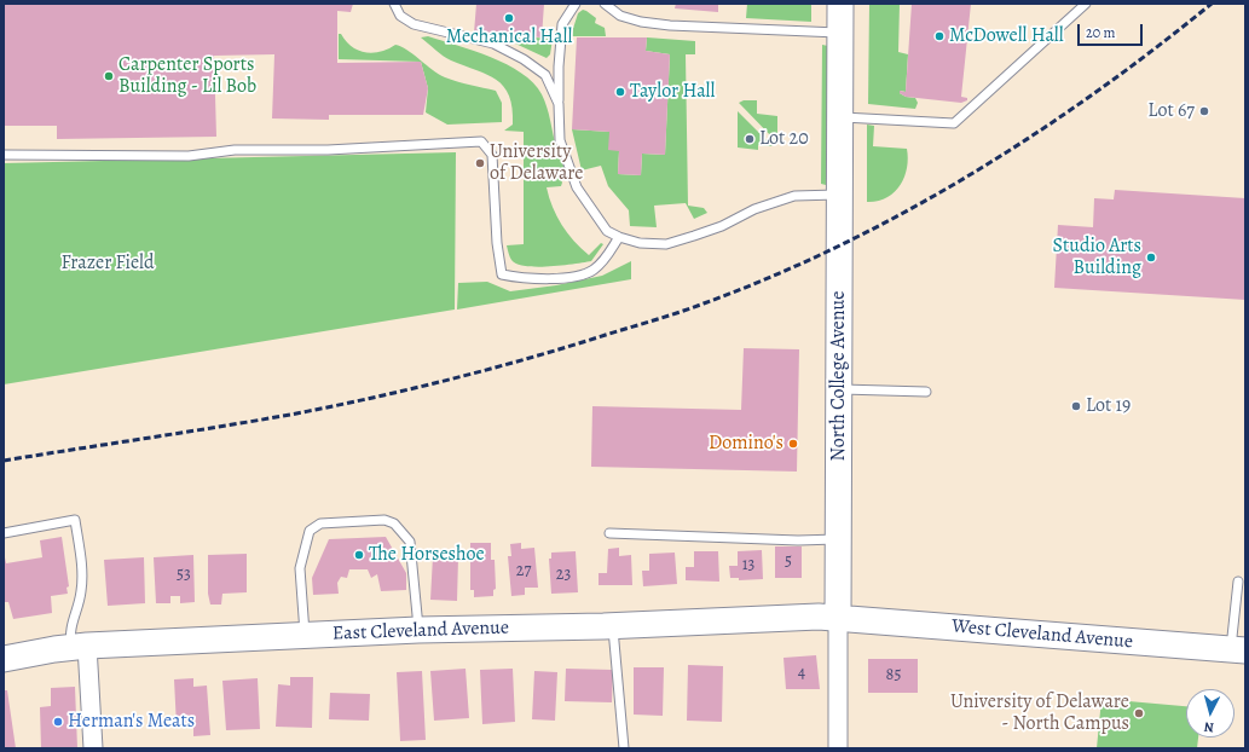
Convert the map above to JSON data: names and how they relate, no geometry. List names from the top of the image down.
{
  "streets": {
    "main road": ["North College Avenue", "East Cleveland Avenue", "West Cleveland Avenue"]
  },
  "crossings": [
    ["North College Avenue", "East Cleveland Avenue"],
    ["North College Avenue", "West Cleveland Avenue"],
    ["East Cleveland Avenue", "West Cleveland Avenue"]
  ],
  "parks": ["Frazer Field"],
  "places": [
    "Mechanical Hall",
    "McDowell Hall",
    "Carpenter Sports Building - Lil Bob",
    "Taylor Hall",
    "Lot 67",
    "Lot 20",
    "University of Delaware",
    "Studio Arts Building",
    "Lot 19",
    "Domino's",
    "The Horseshoe",
    "University of Delaware - North Campus",
    "Herman's Meats"
  ],
  "house_numbers": [
    "5",
    "13",
    "27",
    "53",
    "23",
    "4",
    "85"
  ],
  "scale_bar": "20 m",
  "north": "bottom"
}
